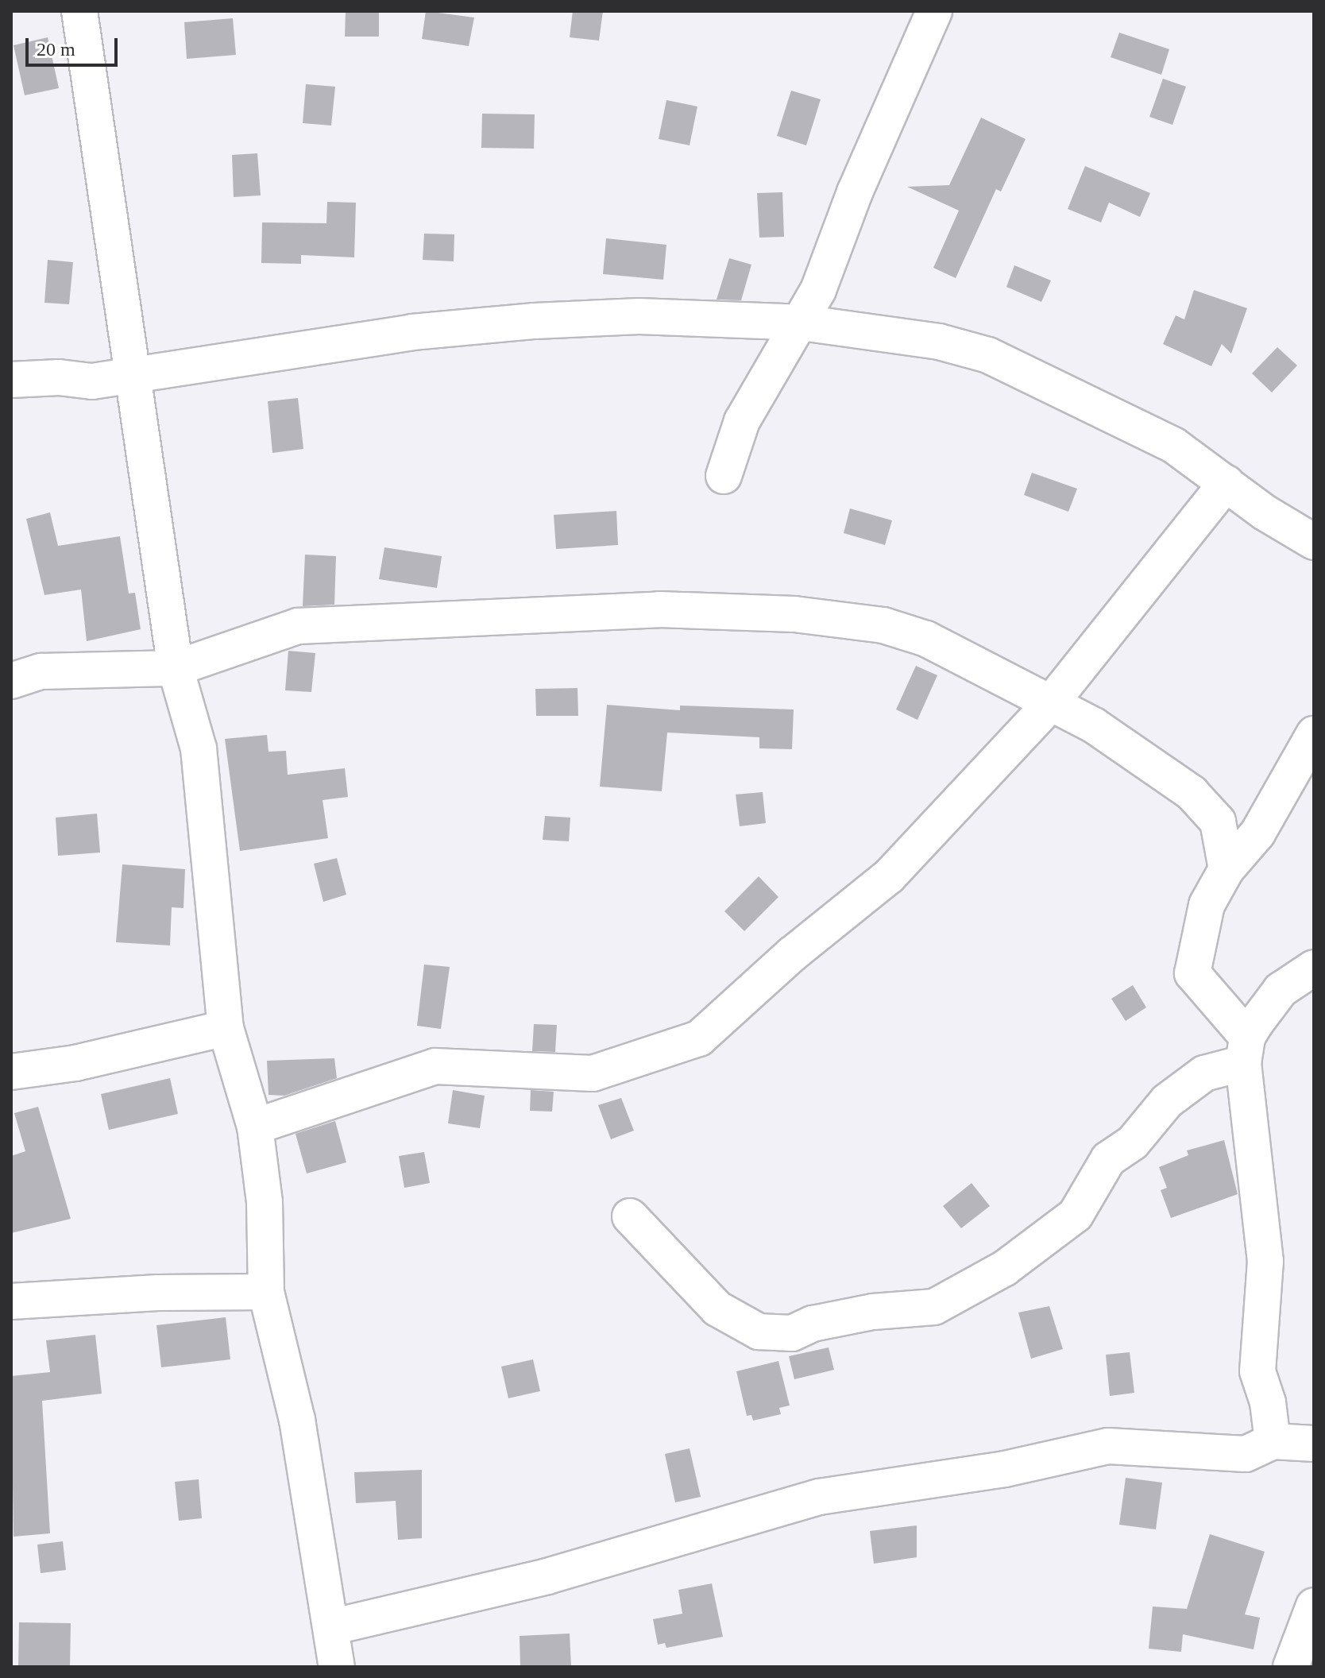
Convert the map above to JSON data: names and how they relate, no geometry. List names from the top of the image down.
{
  "scale_bar": "20 m"
}
